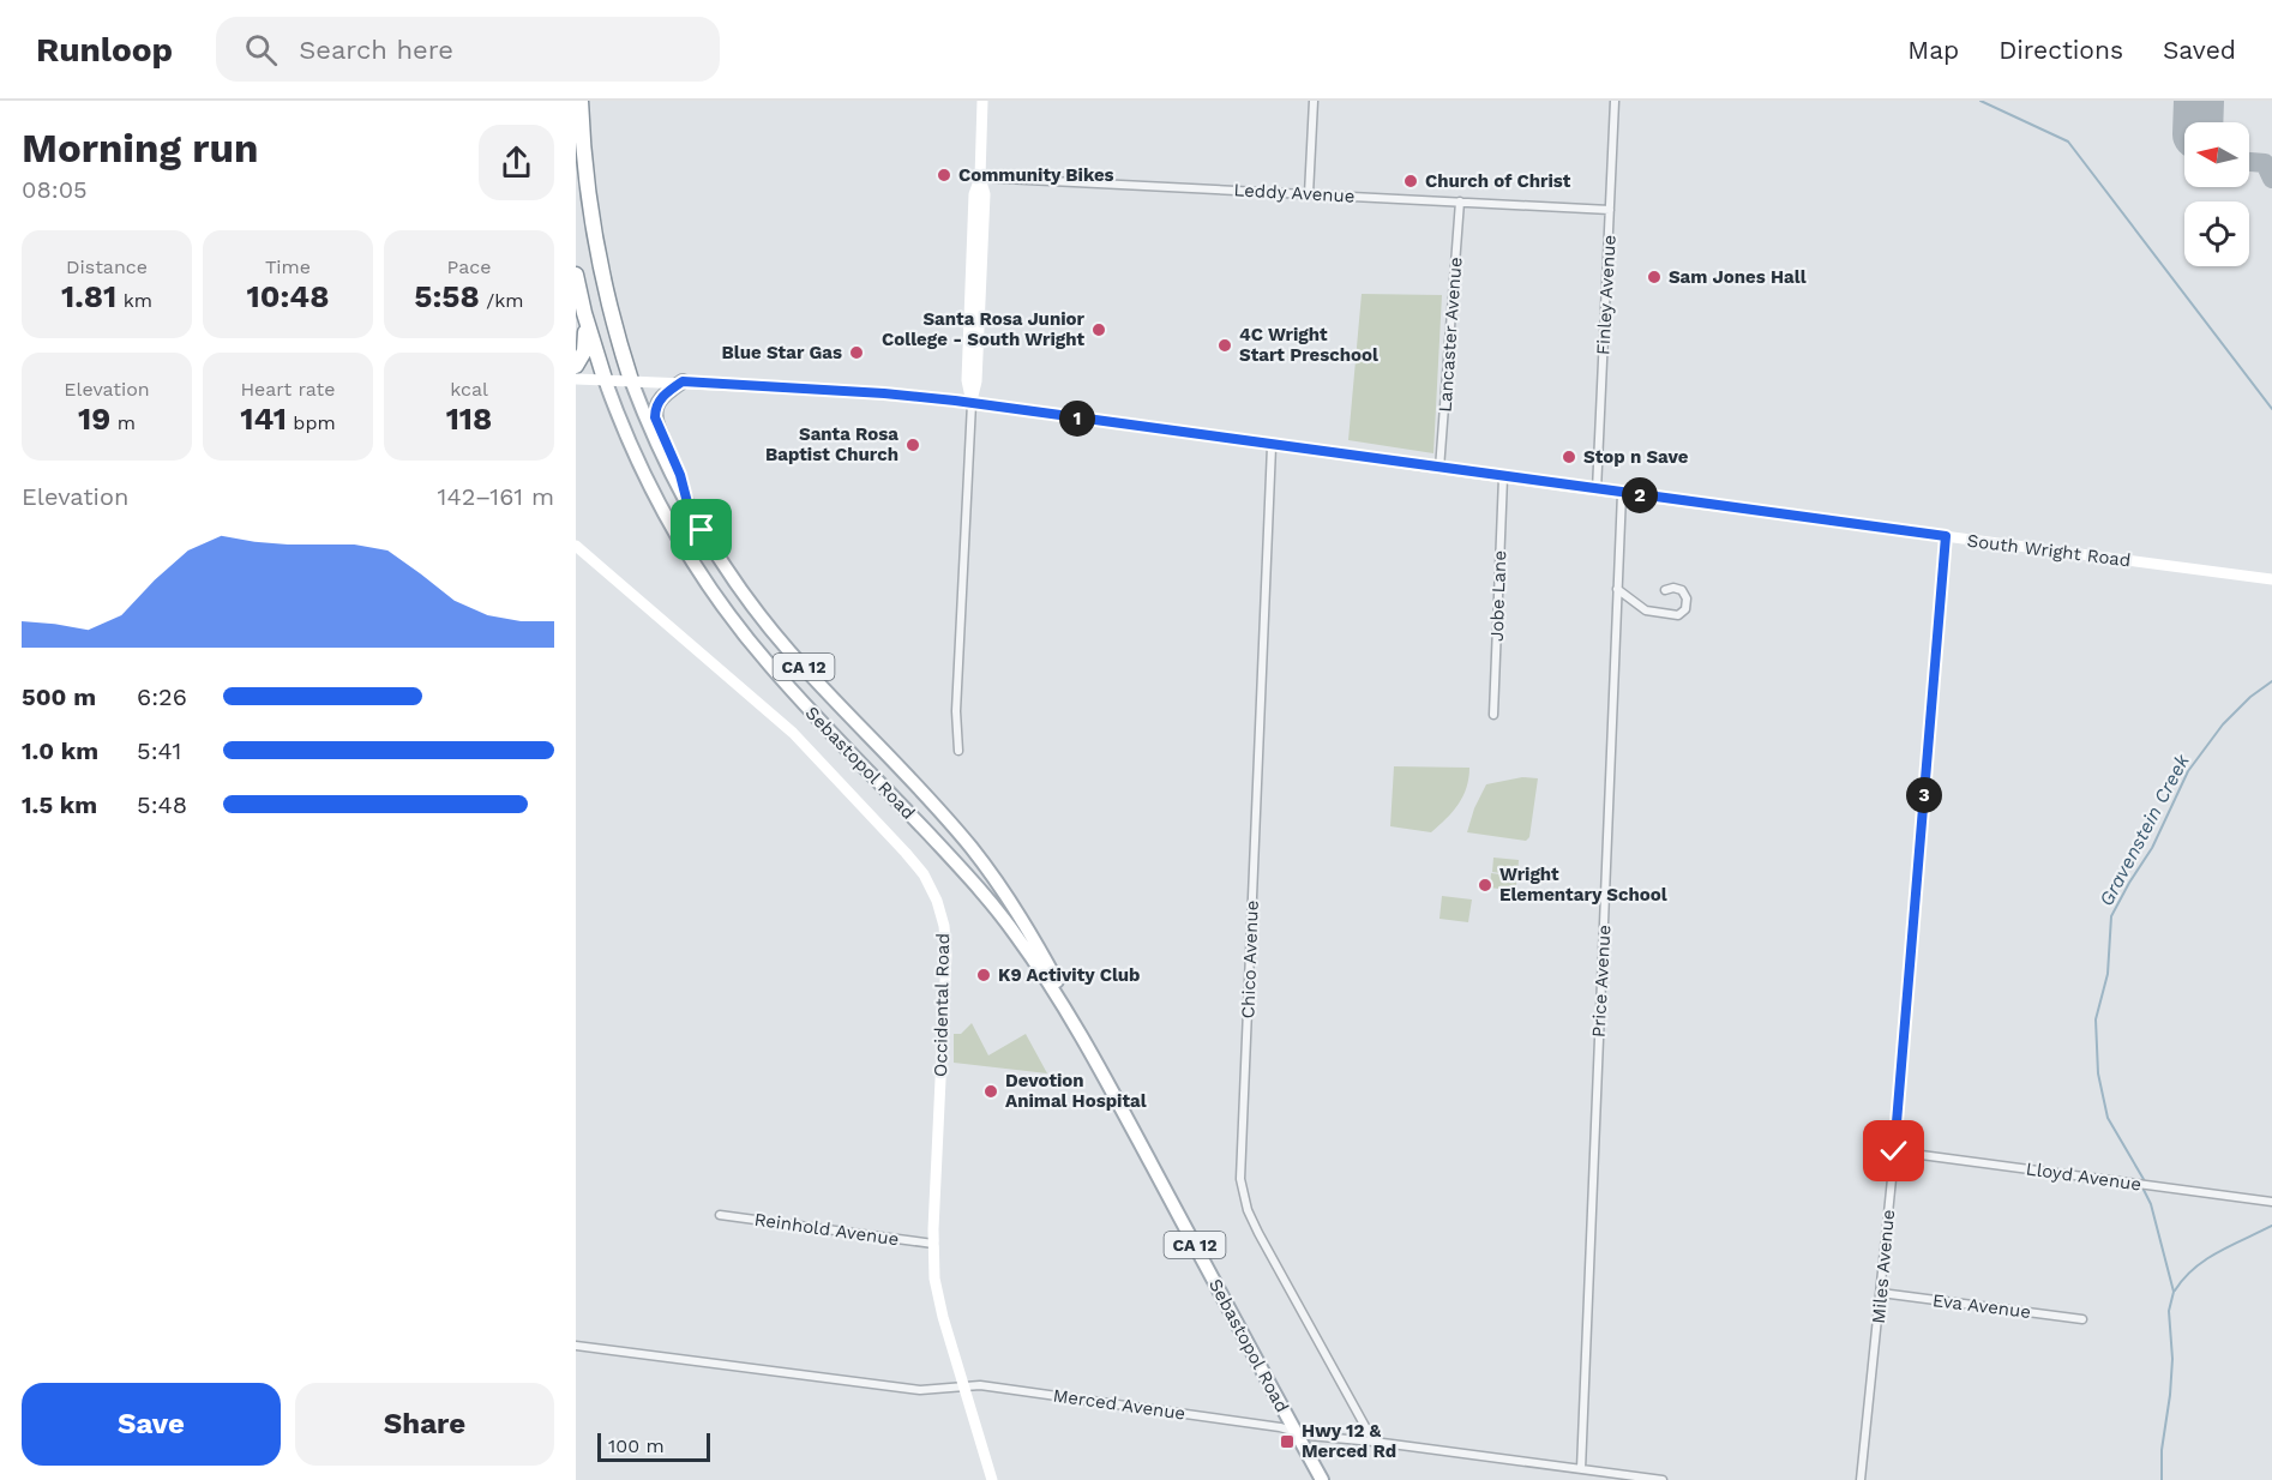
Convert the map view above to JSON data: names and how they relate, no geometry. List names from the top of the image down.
{
  "streets": {
    "highway": ["CA 12"],
    "main road": ["South Wright Road", "Sebastopol Road", "Occidental Road"],
    "street": [
      "Leddy Avenue",
      "Finley Avenue",
      "Lancaster Avenue",
      "Jobe Lane",
      "Chico Avenue",
      "Price Avenue",
      "Lloyd Avenue",
      "Reinhold Avenue",
      "Miles Avenue",
      "Eva Avenue",
      "Merced Avenue"
    ]
  },
  "crossings": [
    ["Leddy Avenue", "Finley Avenue"],
    ["Leddy Avenue", "Lancaster Avenue"],
    ["Finley Avenue", "South Wright Road"],
    ["Lancaster Avenue", "South Wright Road"],
    ["South Wright Road", "Jobe Lane"],
    ["South Wright Road", "CA 12"],
    ["South Wright Road", "Sebastopol Road"],
    ["South Wright Road", "Chico Avenue"],
    ["South Wright Road", "Price Avenue"],
    ["South Wright Road", "Miles Avenue"],
    ["CA 12", "Sebastopol Road"],
    ["Sebastopol Road", "Merced Avenue"],
    ["Chico Avenue", "Merced Avenue"],
    ["Price Avenue", "Merced Avenue"],
    ["Occidental Road", "Reinhold Avenue"],
    ["Occidental Road", "Merced Avenue"],
    ["Lloyd Avenue", "Miles Avenue"],
    ["Miles Avenue", "Eva Avenue"]
  ],
  "water": ["Gravenstein Creek"],
  "places": {
    "other": [
      "Community Bikes",
      "Church of Christ",
      "Sam Jones Hall",
      "Santa Rosa Junior College - South Wright",
      "4C Wright Start Preschool",
      "Blue Star Gas",
      "Santa Rosa Baptist Church",
      "Stop n Save",
      "Wright Elementary School",
      "K9 Activity Club",
      "Devotion Animal Hospital"
    ],
    "transit": ["Hwy 12 & Merced Rd"]
  },
  "scale_bar": "100 m",
  "north": "left",
  "page": {
    "header": "Runloop",
    "search": "Search here",
    "nav": ["Map", "Directions", "Saved"],
    "heading": ["Morning run", "08:05"],
    "stats": [
      ["Distance", "1.81 km"],
      ["Time", "10:48"],
      ["Pace", "5:58 /km"],
      ["Elevation", "19 m"],
      ["Heart rate", "141 bpm"],
      ["kcal", "118"]
    ],
    "pins": ["1", "2", "3"],
    "chart": ["Elevation", "142–161 m"],
    "list": [
      {
        "name": "500 m",
        "note": "6:26"
      },
      {
        "name": "1.0 km",
        "note": "5:41"
      },
      {
        "name": "1.5 km",
        "note": "5:48"
      }
    ],
    "buttons": ["Save", "Share"],
    "scale": "100 m"
  }
}
